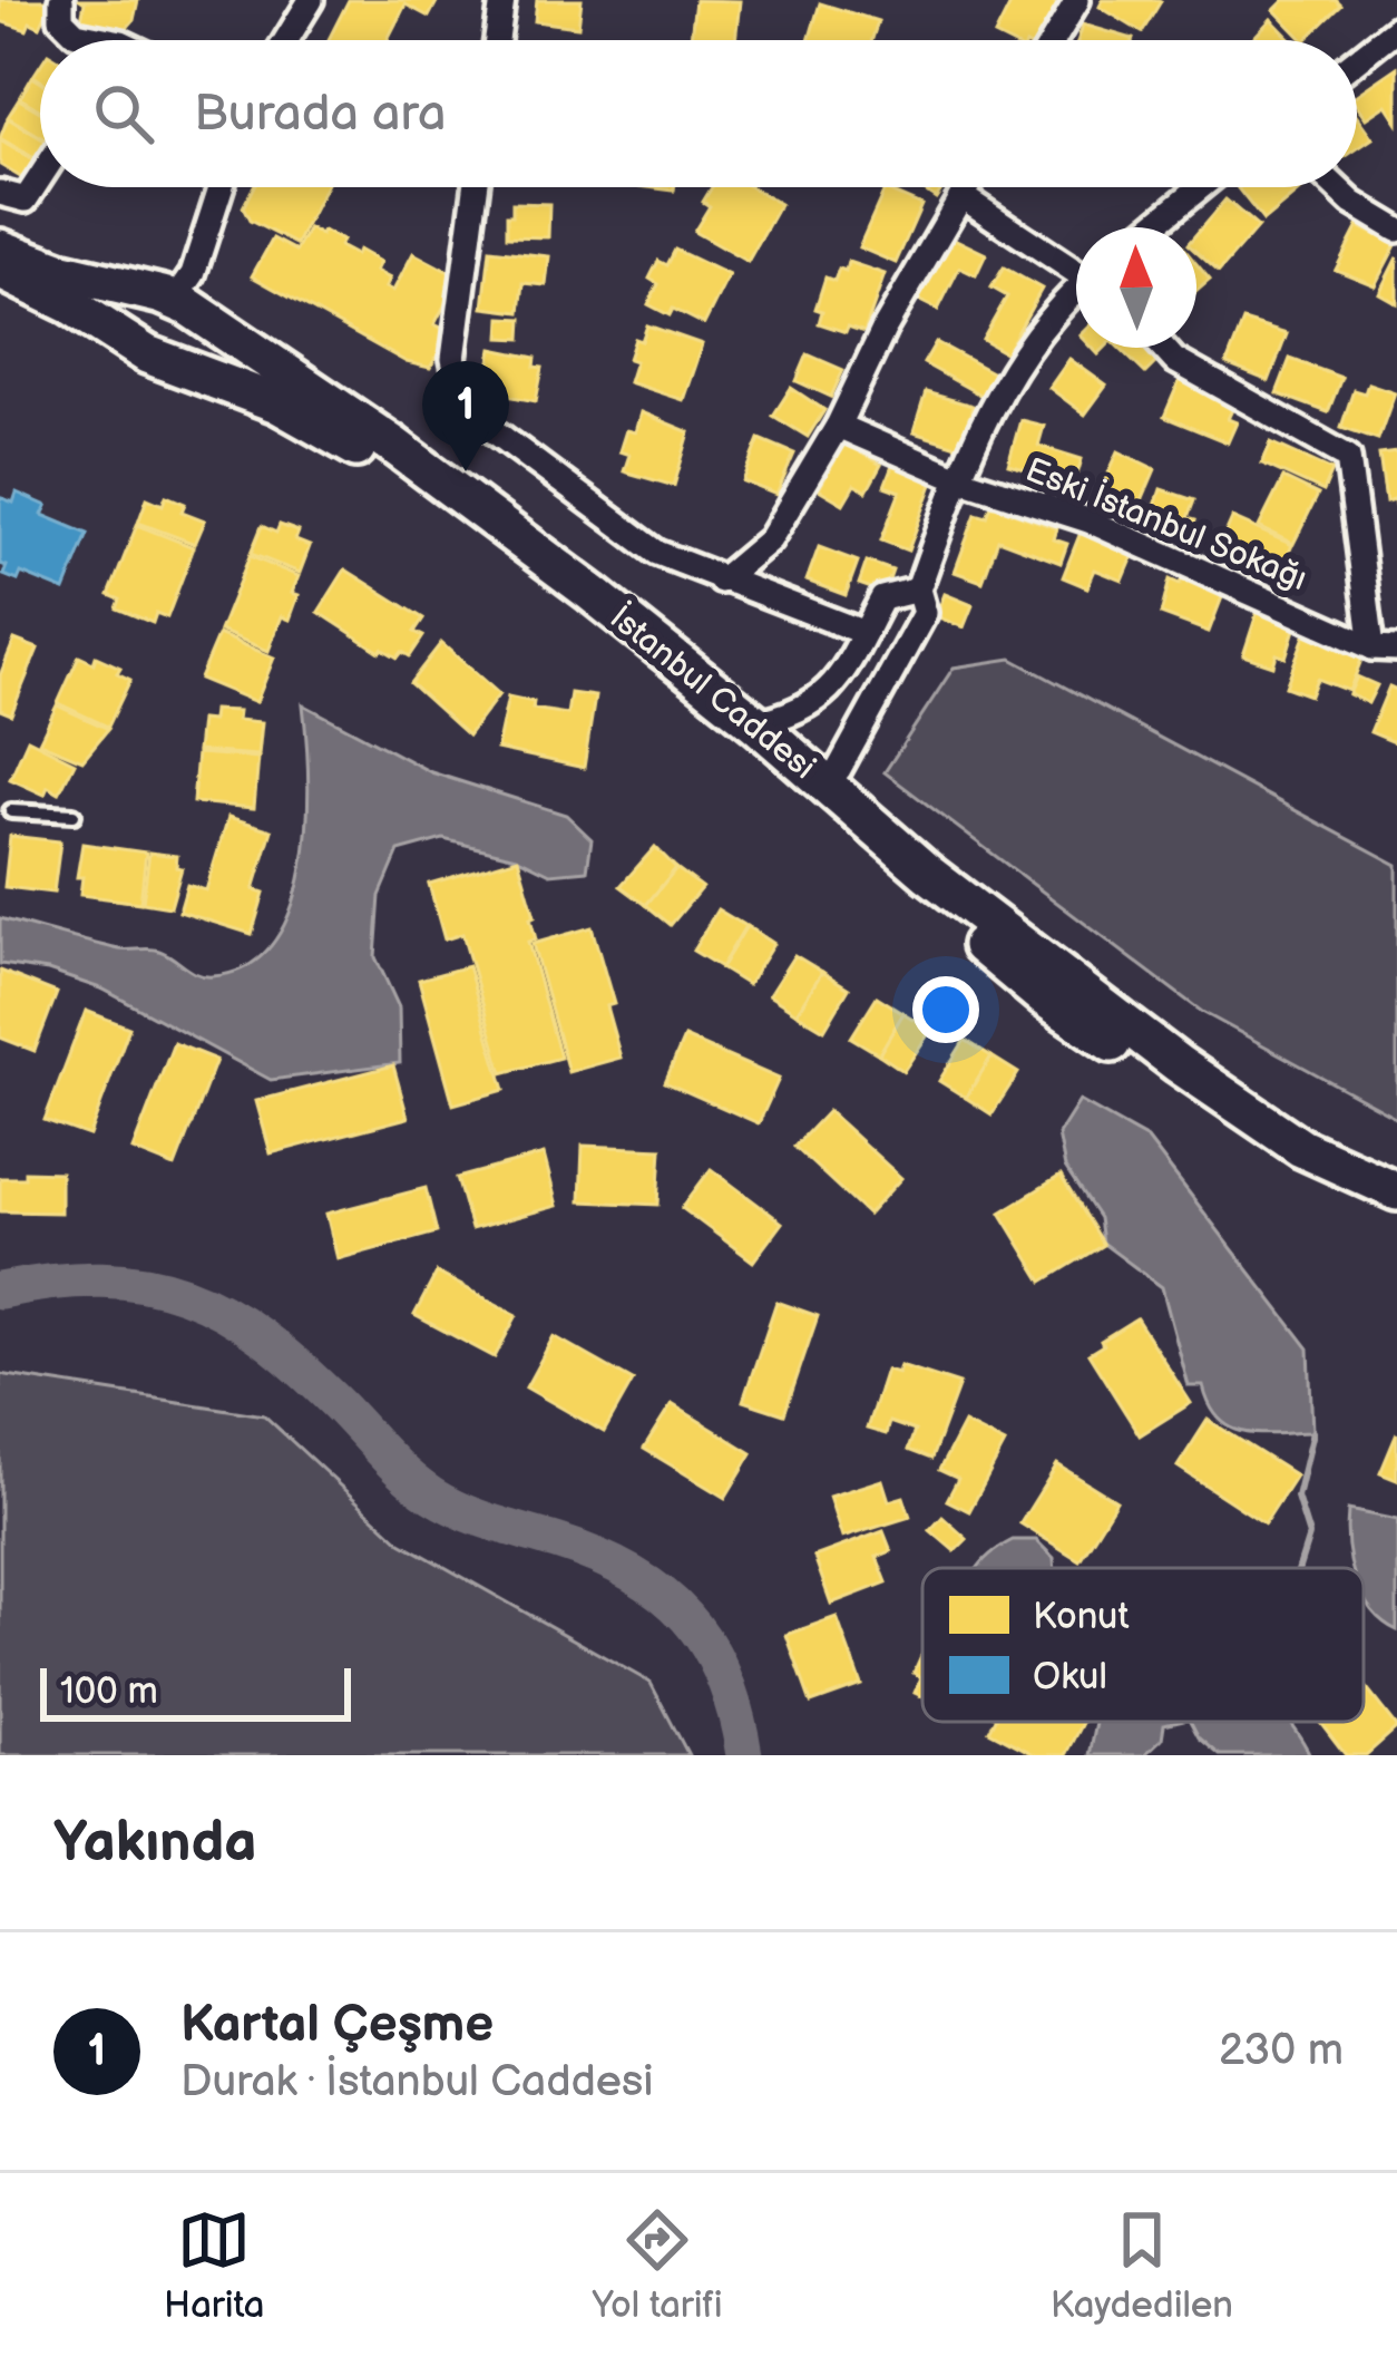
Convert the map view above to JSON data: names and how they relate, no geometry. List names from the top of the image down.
{
  "streets": {
    "main road": ["İstanbul Caddesi"],
    "street": ["Eski İstanbul Sokağı"]
  },
  "legend": ["Konut", "Okul"],
  "scale_bar": "100 m",
  "north": "top",
  "page": {
    "search": "Burada ara",
    "pins": "1",
    "scale": "100 m",
    "heading": "Yakında",
    "list": [
      {
        "mark": "1",
        "name": "Kartal Çeşme",
        "note": "Durak · İstanbul Caddesi",
        "value": "230 m"
      }
    ],
    "nav": ["Harita", "Yol tarifi", "Kaydedilen"]
  }
}
